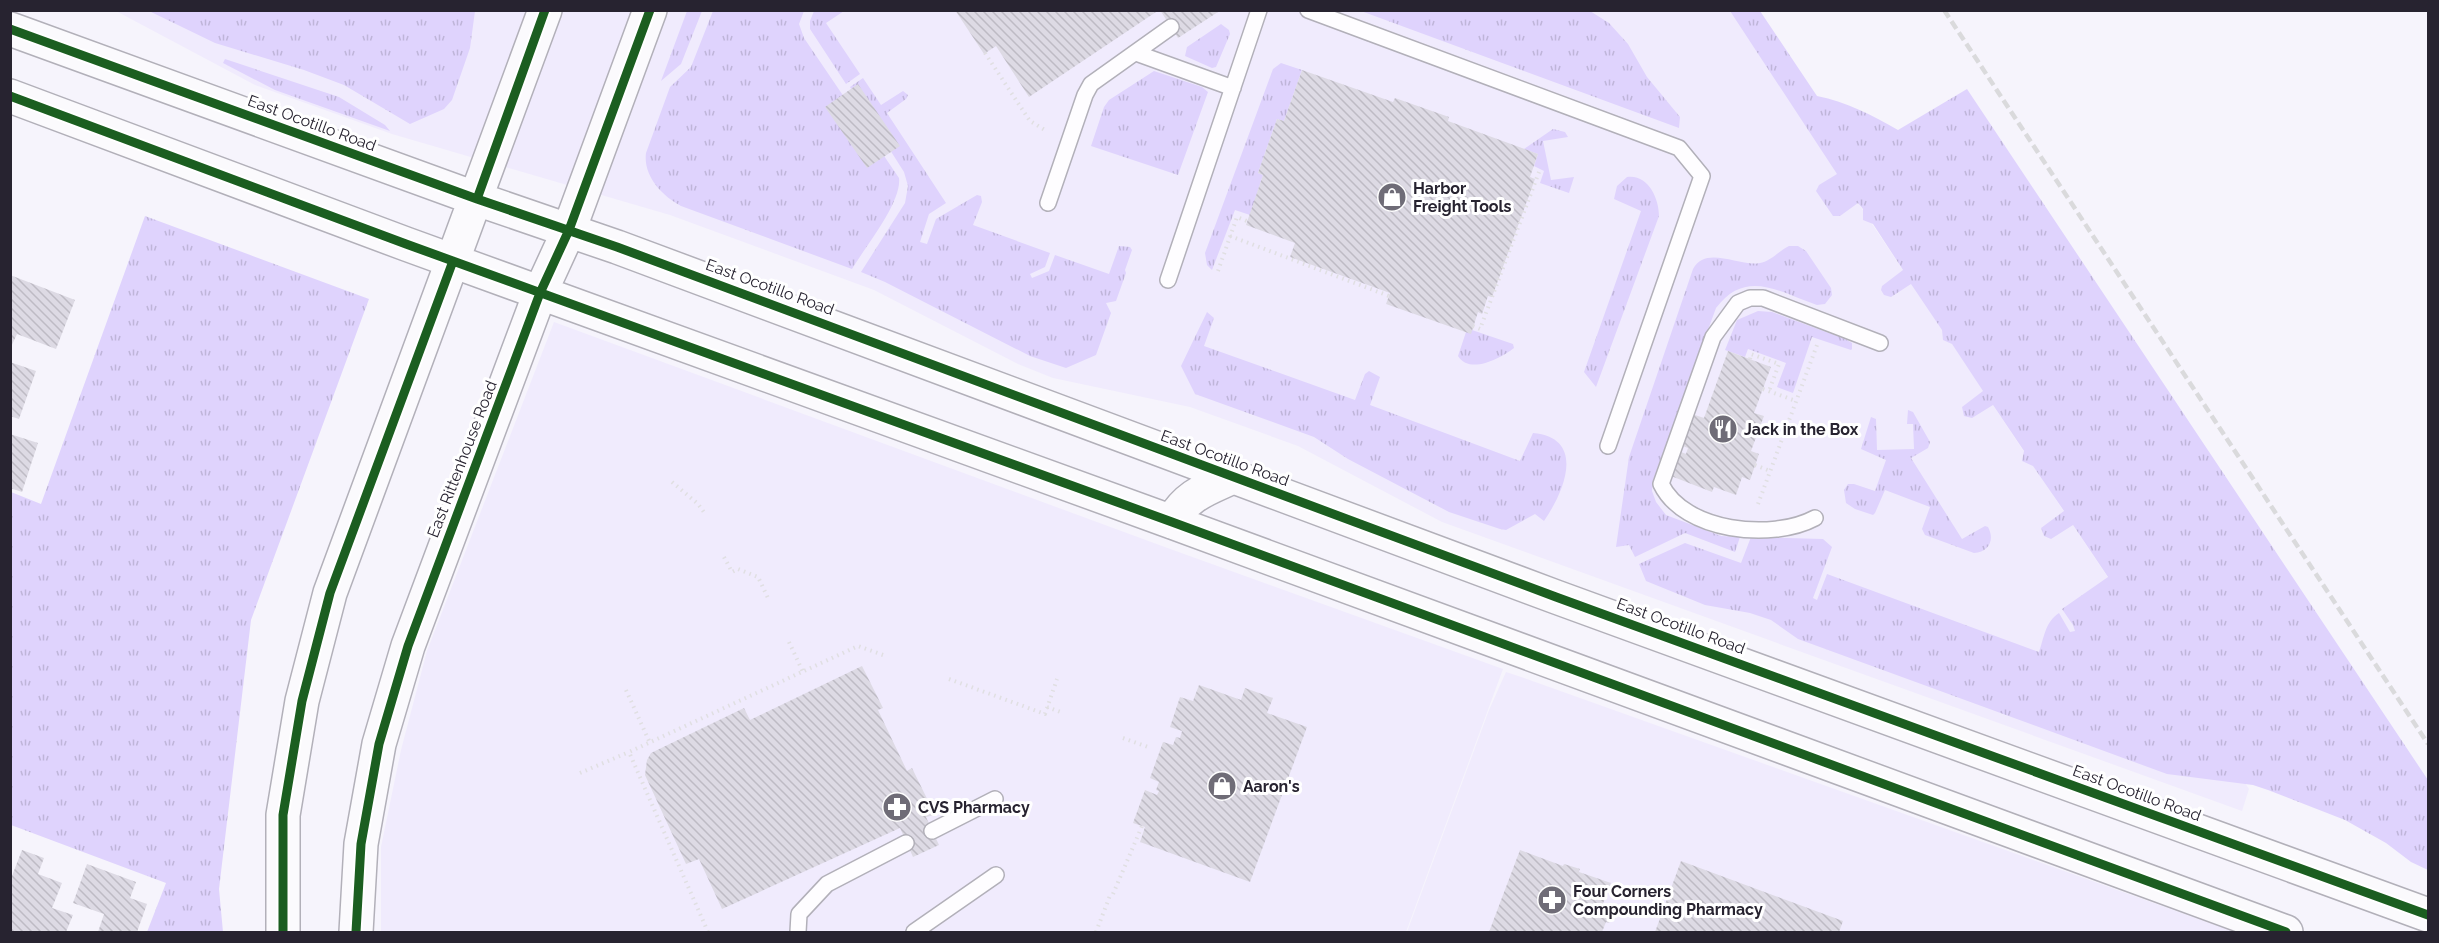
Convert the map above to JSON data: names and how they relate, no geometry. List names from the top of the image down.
{
  "streets": {
    "main road": ["East Ocotillo Road", "East Rittenhouse Road"]
  },
  "crossings": [
    ["East Ocotillo Road", "East Rittenhouse Road"]
  ],
  "places": {
    "shop": ["Harbor Freight Tools", "Aaron's"],
    "restaurant": ["Jack in the Box"],
    "pharmacy": ["CVS Pharmacy", "Four Corners Compounding Pharmacy"]
  }
}
